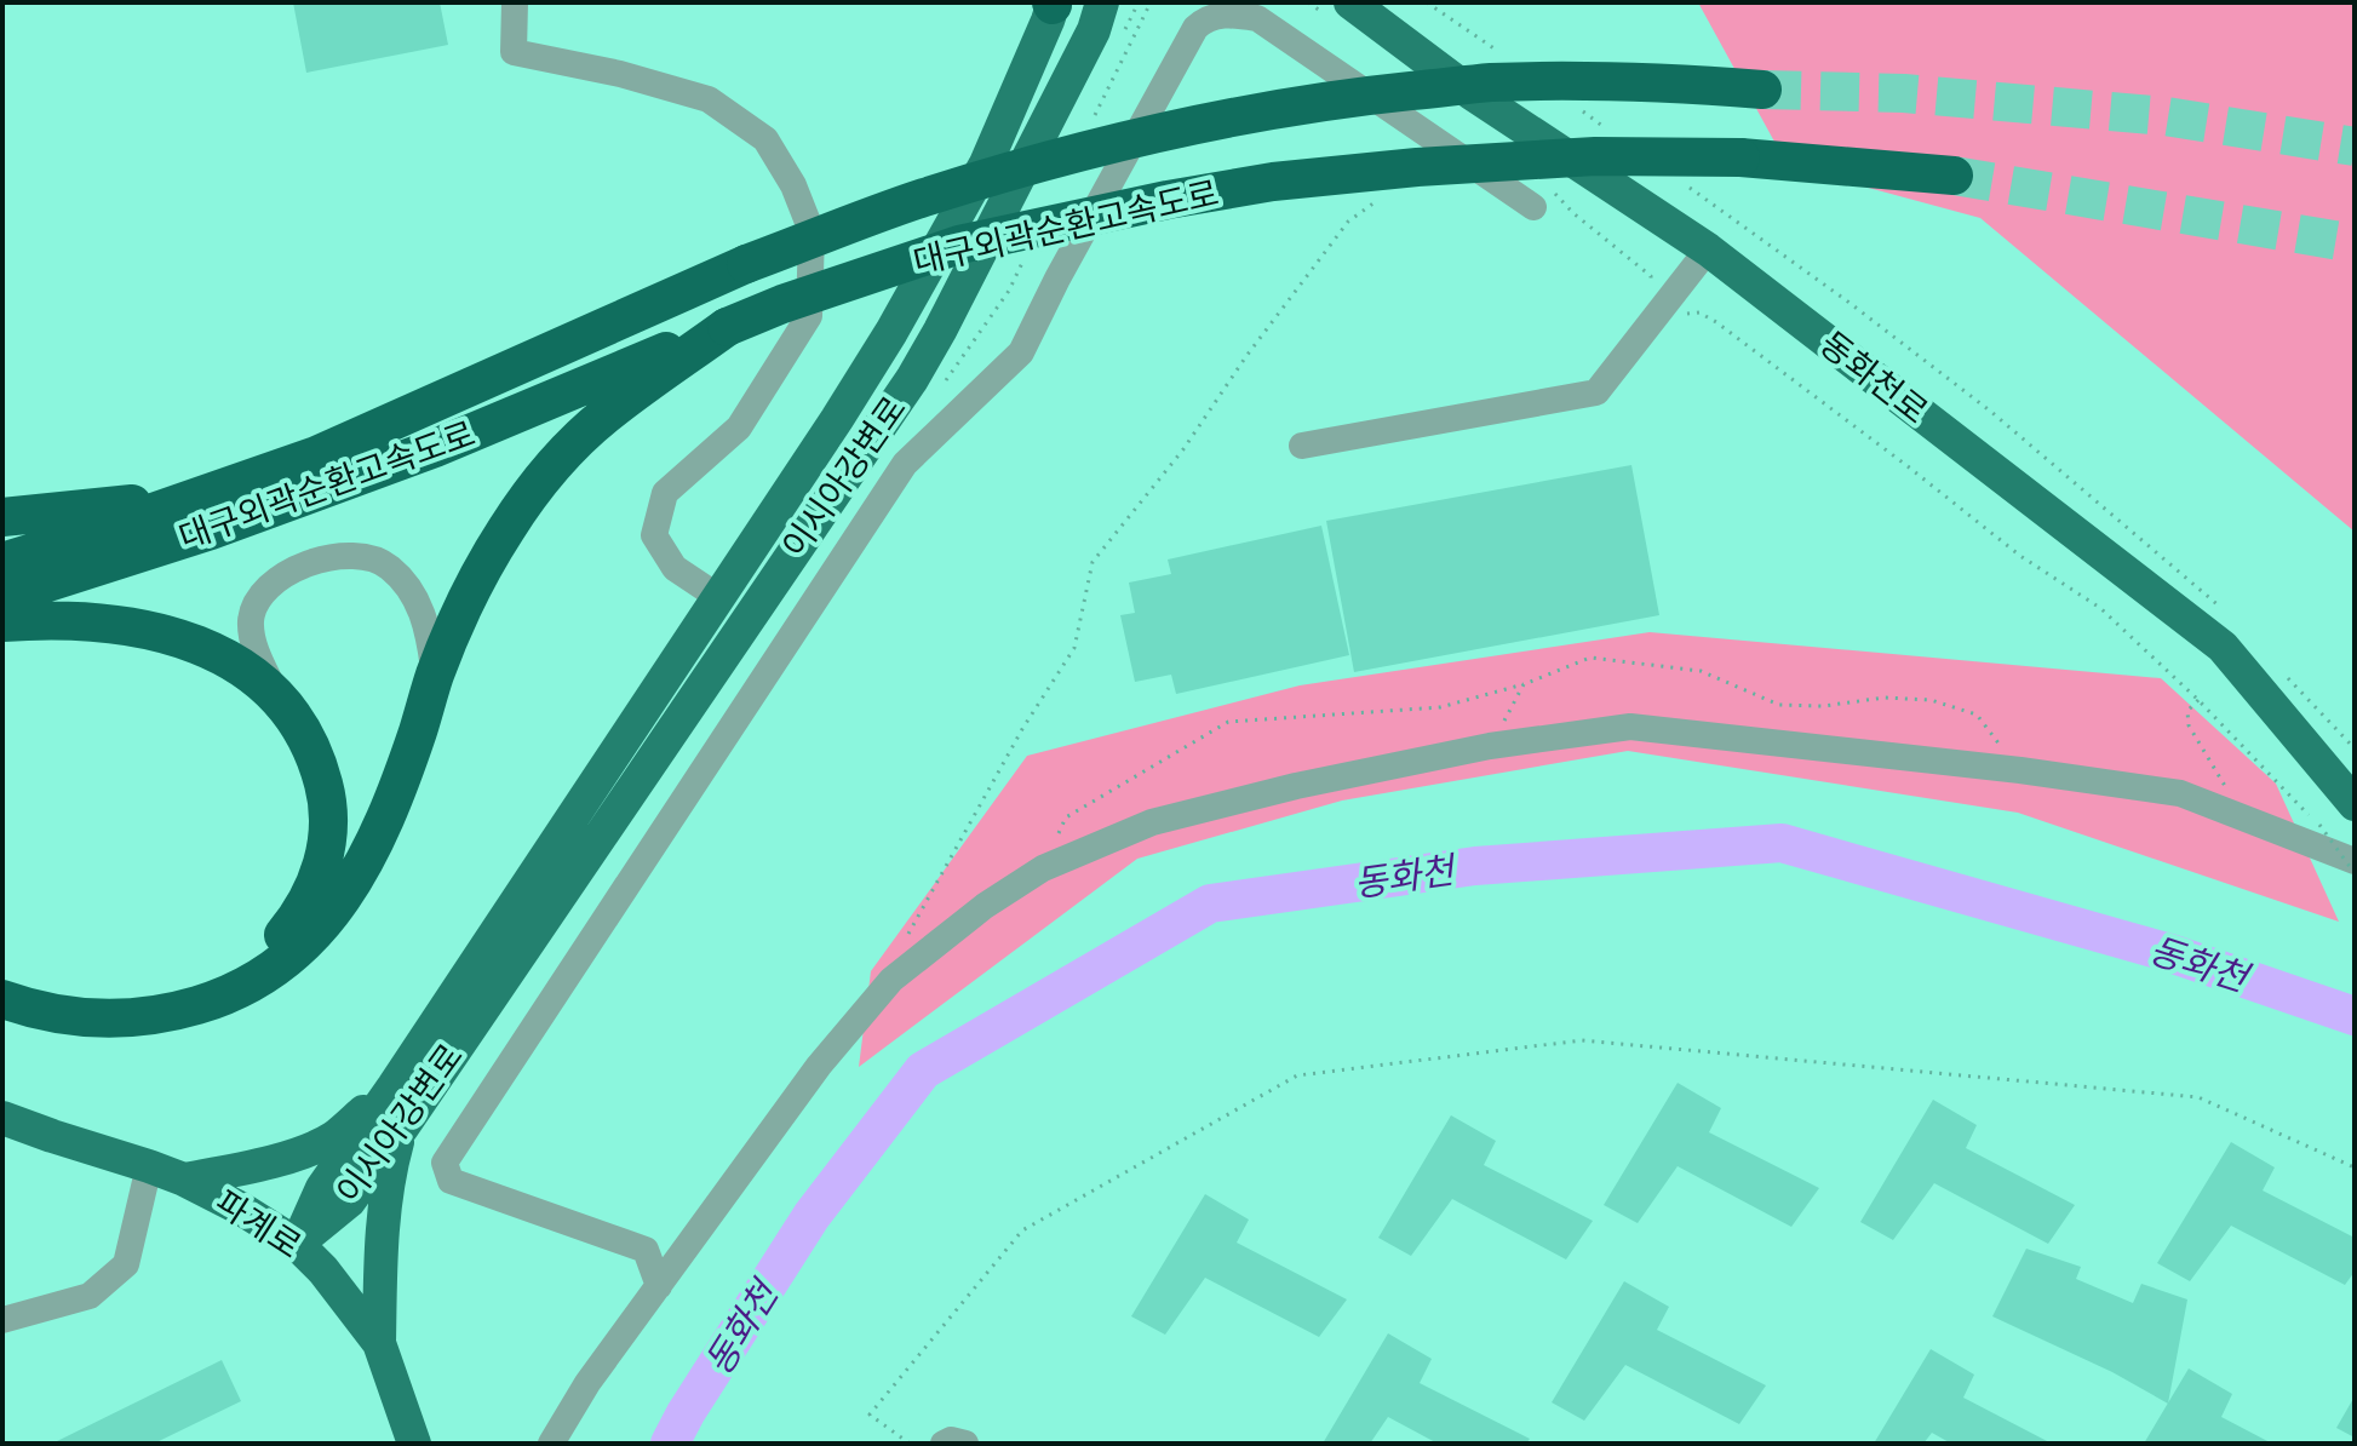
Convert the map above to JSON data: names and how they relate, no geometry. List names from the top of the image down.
{
  "streets": {
    "highway": ["대구외곽순환고속도로"],
    "main road": ["동화천로", "이시아강변로", "파계로"]
  },
  "crossings": [
    ["이시아강변로", "파계로"]
  ],
  "water": ["동화천"]
}
